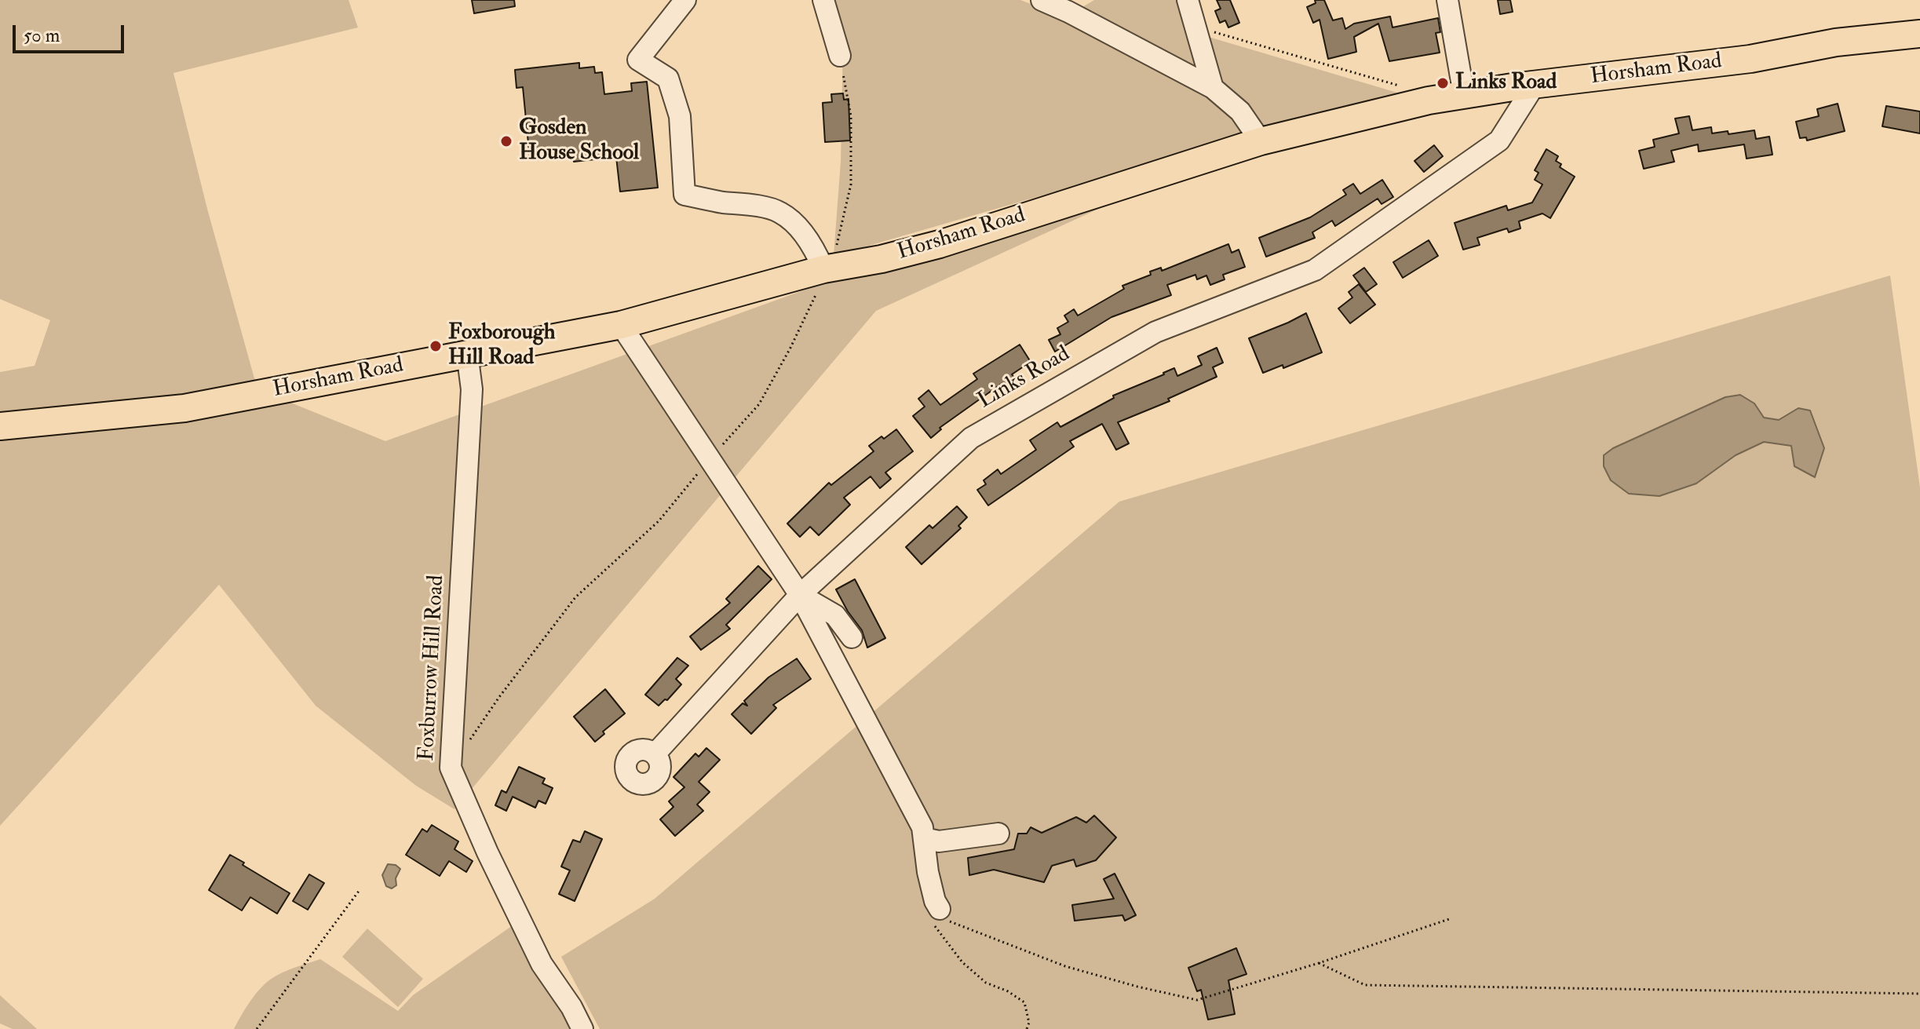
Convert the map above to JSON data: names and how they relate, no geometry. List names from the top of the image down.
{
  "streets": {
    "main road": ["Horsham Road"],
    "street": ["Links Road", "Foxburrow Hill Road"]
  },
  "crossings": [
    ["Horsham Road", "Links Road"],
    ["Horsham Road", "Foxburrow Hill Road"]
  ],
  "places": ["Links Road", "Gosden House School", "Foxborough Hill Road"],
  "scale_bar": "50 m"
}
